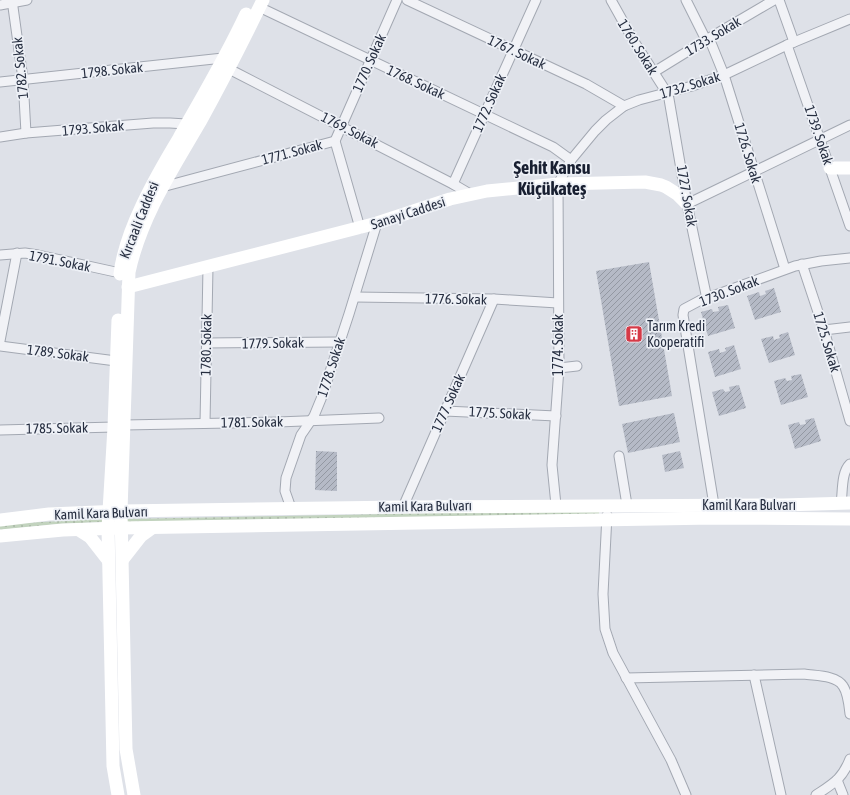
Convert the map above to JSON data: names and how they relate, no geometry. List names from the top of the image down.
{
  "streets": {
    "main road": ["Sanayi Caddesi", "Kırcaali Caddesi", "Kamil Kara Bulvarı"],
    "street": [
      "1733. Sokak",
      "1760. Sokak",
      "1767. Sokak",
      "1770. Sokak",
      "1782. Sokak",
      "1798. Sokak",
      "1768. Sokak",
      "1732. Sokak",
      "1772. Sokak",
      "1793. Sokak",
      "1769. Sokak",
      "1739. Sokak",
      "1771. Sokak",
      "1726. Sokak",
      "1727. Sokak",
      "1791. Sokak",
      "1730. Sokak",
      "1776. Sokak",
      "1725. Sokak",
      "1779. Sokak",
      "1780. Sokak",
      "1774. Sokak",
      "1789. Sokak",
      "1778. Sokak",
      "1777. Sokak",
      "1775. Sokak",
      "1781. Sokak",
      "1785. Sokak"
    ]
  },
  "crossings": [
    ["1733. Sokak", "1760. Sokak"],
    ["1733. Sokak", "1739. Sokak"],
    ["1733. Sokak", "1726. Sokak"],
    ["1760. Sokak", "1732. Sokak"],
    ["1760. Sokak", "1727. Sokak"],
    ["1767. Sokak", "1732. Sokak"],
    ["1767. Sokak", "1772. Sokak"],
    ["1770. Sokak", "1768. Sokak"],
    ["1770. Sokak", "1769. Sokak"],
    ["1770. Sokak", "1771. Sokak"],
    ["1782. Sokak", "1798. Sokak"],
    ["1782. Sokak", "1793. Sokak"],
    ["1798. Sokak", "1769. Sokak"],
    ["1798. Sokak", "Kırcaali Caddesi"],
    ["1768. Sokak", "1732. Sokak"],
    ["1768. Sokak", "1772. Sokak"],
    ["1768. Sokak", "Kırcaali Caddesi"],
    ["1732. Sokak", "1739. Sokak"],
    ["1732. Sokak", "1726. Sokak"],
    ["1732. Sokak", "1727. Sokak"],
    ["1732. Sokak", "Sanayi Caddesi"],
    ["1732. Sokak", "1774. Sokak"],
    ["1772. Sokak", "1769. Sokak"],
    ["1793. Sokak", "Kırcaali Caddesi"],
    ["1769. Sokak", "Sanayi Caddesi"],
    ["1769. Sokak", "Kırcaali Caddesi"],
    ["1771. Sokak", "Sanayi Caddesi"],
    ["1771. Sokak", "Kırcaali Caddesi"],
    ["1726. Sokak", "1730. Sokak"],
    ["1727. Sokak", "Sanayi Caddesi"],
    ["1727. Sokak", "1730. Sokak"],
    ["Sanayi Caddesi", "Kırcaali Caddesi"],
    ["Sanayi Caddesi", "1780. Sokak"],
    ["Sanayi Caddesi", "1774. Sokak"],
    ["Sanayi Caddesi", "1778. Sokak"],
    ["Kırcaali Caddesi", "1791. Sokak"],
    ["Kırcaali Caddesi", "1789. Sokak"],
    ["Kırcaali Caddesi", "1781. Sokak"],
    ["Kırcaali Caddesi", "1785. Sokak"],
    ["Kırcaali Caddesi", "Kamil Kara Bulvarı"],
    ["1730. Sokak", "1725. Sokak"],
    ["1730. Sokak", "Kamil Kara Bulvarı"],
    ["1776. Sokak", "1774. Sokak"],
    ["1776. Sokak", "1778. Sokak"],
    ["1776. Sokak", "1777. Sokak"],
    ["1779. Sokak", "1780. Sokak"],
    ["1779. Sokak", "1778. Sokak"],
    ["1780. Sokak", "1781. Sokak"],
    ["1774. Sokak", "1775. Sokak"],
    ["1774. Sokak", "Kamil Kara Bulvarı"],
    ["1778. Sokak", "1781. Sokak"],
    ["1778. Sokak", "Kamil Kara Bulvarı"],
    ["1777. Sokak", "1775. Sokak"],
    ["1777. Sokak", "Kamil Kara Bulvarı"],
    ["1781. Sokak", "1785. Sokak"]
  ],
  "districts": ["Şehit Kansu Küçükateş"],
  "places": {
    "building": ["Tarım Kredi Kooperatifi"]
  }
}
